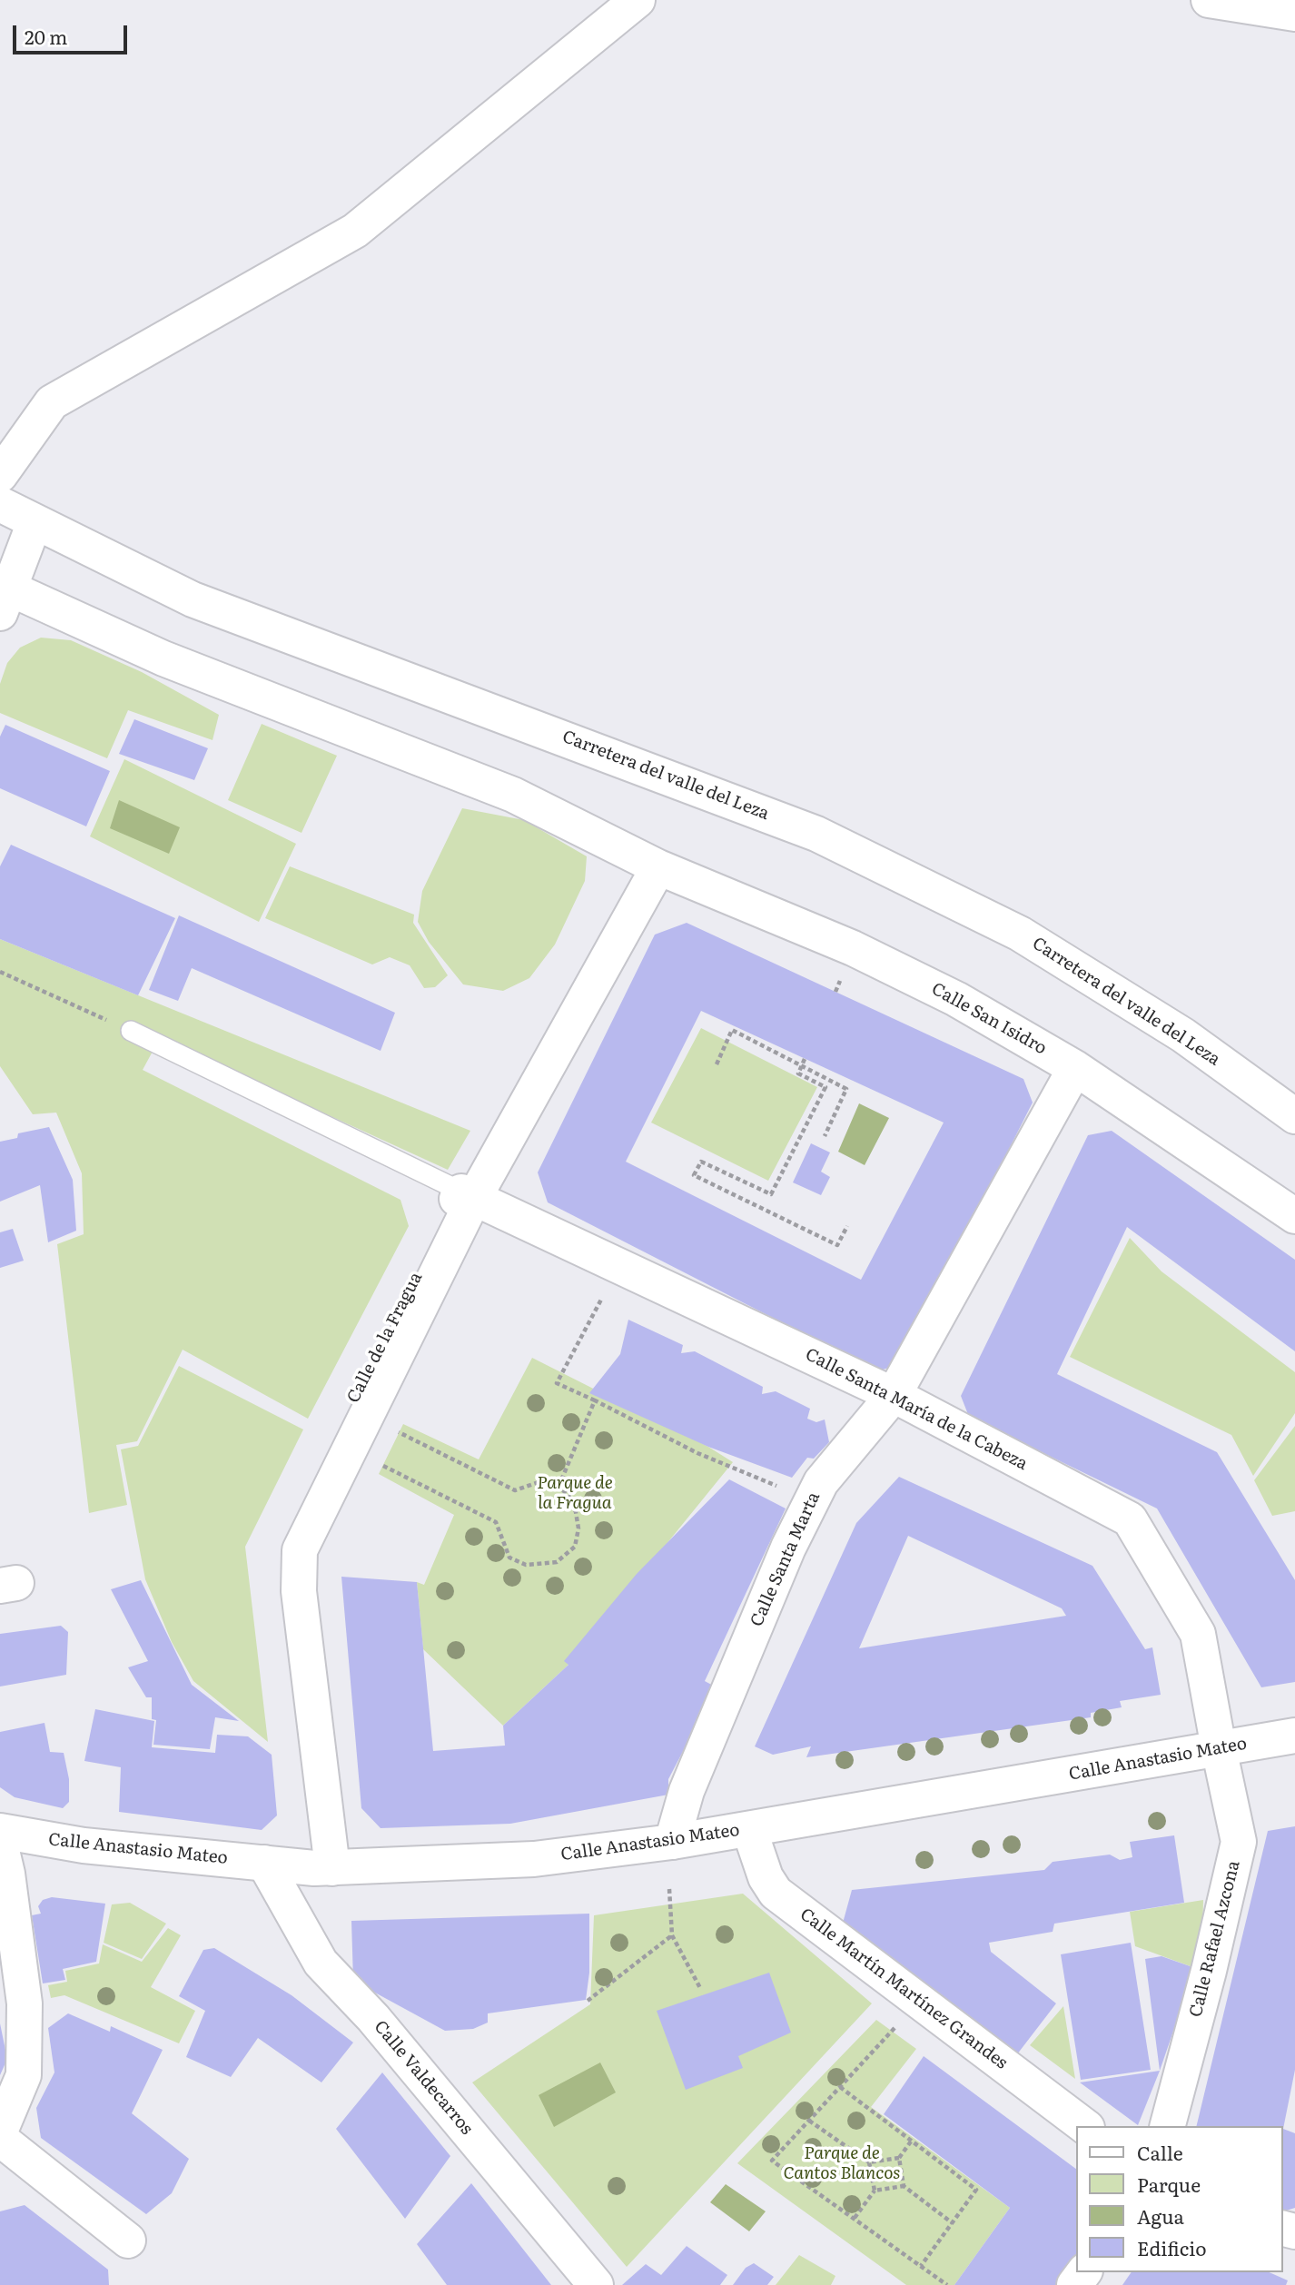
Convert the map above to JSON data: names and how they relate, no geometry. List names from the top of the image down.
{
  "streets": {
    "street": [
      "Carretera del valle del Leza",
      "Calle San Isidro",
      "Calle Santa María de la Cabeza",
      "Calle Santa Marta",
      "Calle Anastasio Mateo",
      "Calle Rafael Azcona",
      "Calle Martín Martínez Grandes",
      "Calle Valdecarros"
    ]
  },
  "crossings": [
    ["Calle San Isidro", "Calle Santa Marta"],
    ["Calle Santa María de la Cabeza", "Calle Santa Marta"],
    ["Calle Santa María de la Cabeza", "Calle Anastasio Mateo"],
    ["Calle Santa María de la Cabeza", "Calle Rafael Azcona"],
    ["Calle Santa Marta", "Calle Anastasio Mateo"],
    ["Calle Anastasio Mateo", "Calle Rafael Azcona"],
    ["Calle Anastasio Mateo", "Calle Martín Martínez Grandes"],
    ["Calle Anastasio Mateo", "Calle Valdecarros"]
  ],
  "parks": ["Parque de la Fragua", "Parque de Cantos Blancos"],
  "legend": [
    "Calle",
    "Parque",
    "Agua",
    "Edificio"
  ],
  "scale_bar": "20 m"
}
